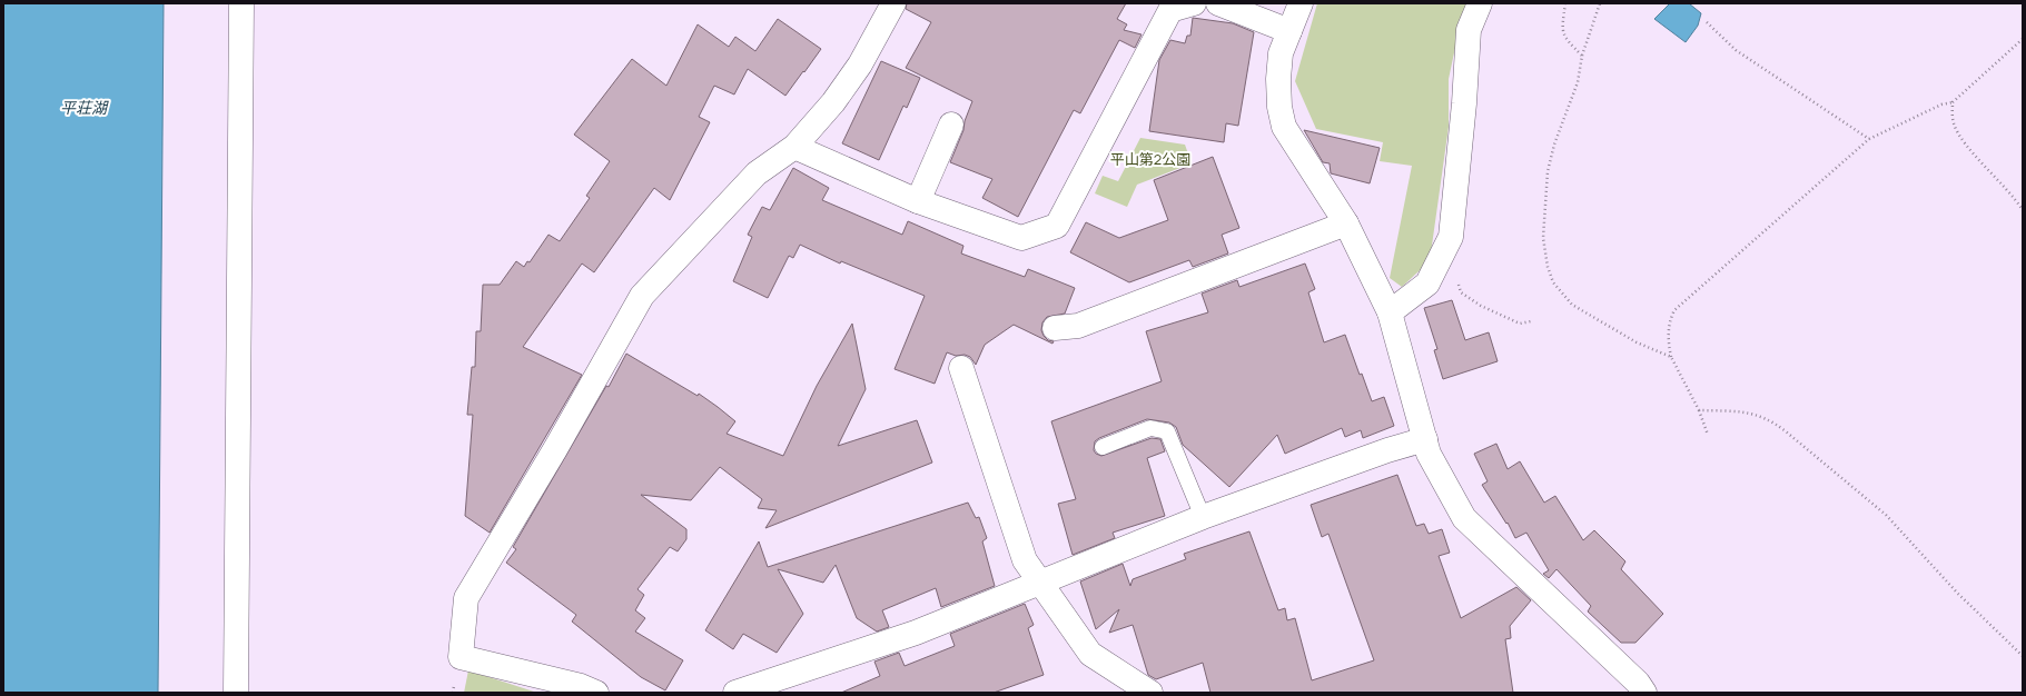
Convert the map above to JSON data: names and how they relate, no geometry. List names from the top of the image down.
{
  "water": ["平荘湖"],
  "parks": ["平山第2公園"]
}
